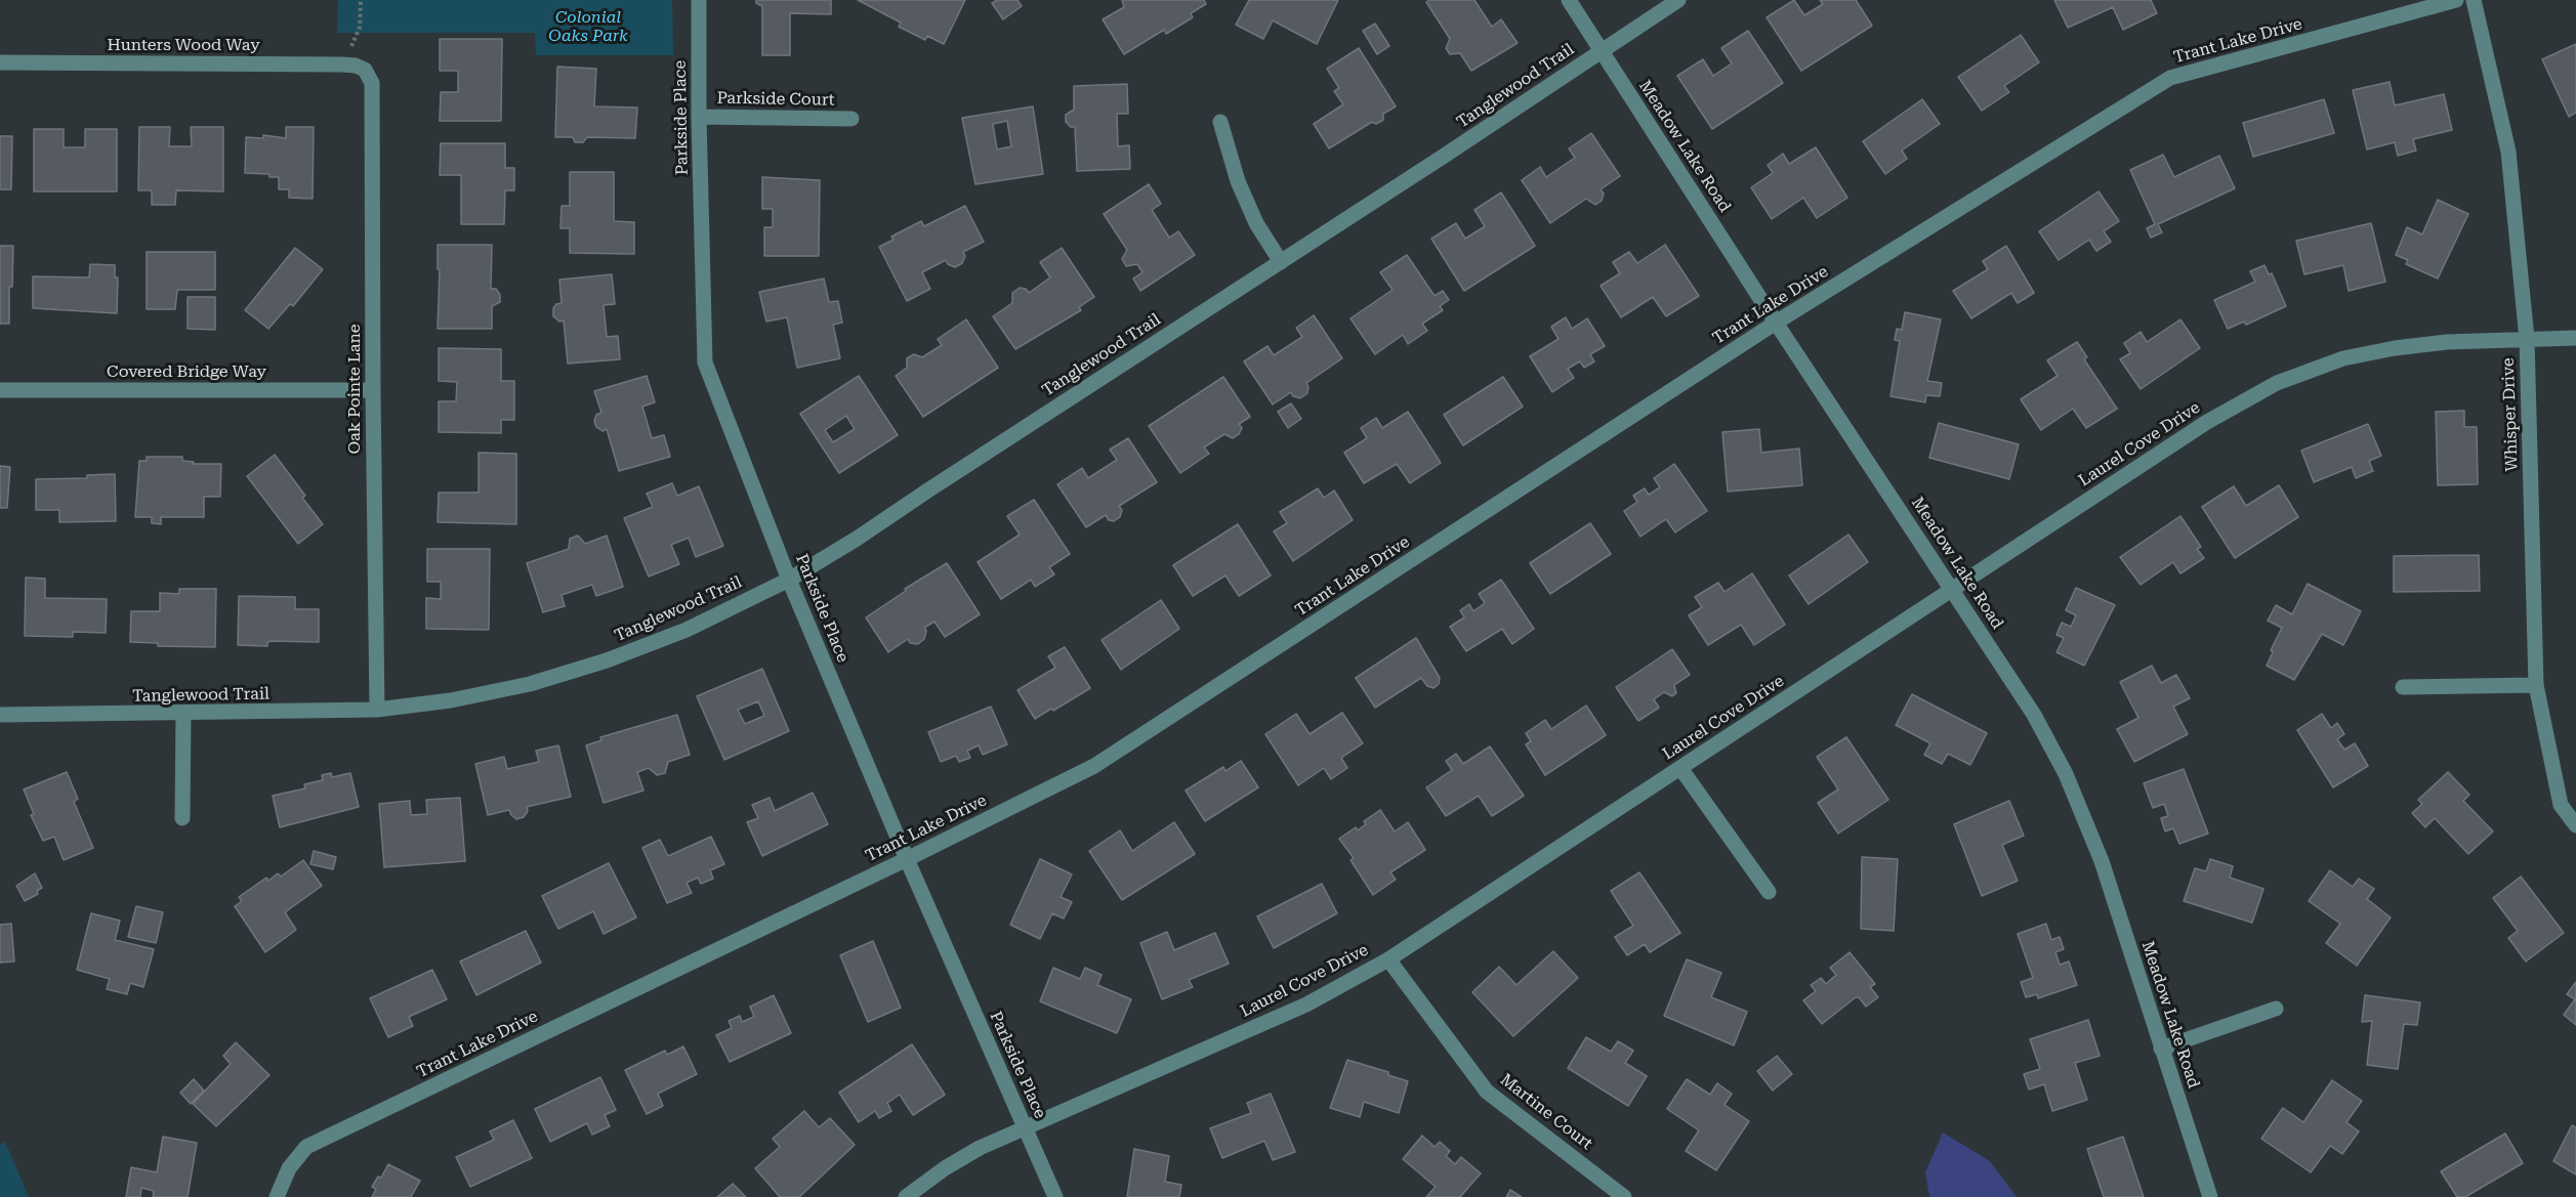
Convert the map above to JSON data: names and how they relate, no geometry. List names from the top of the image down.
{
  "streets": {
    "street": [
      "Trant Lake Drive",
      "Hunters Wood Way",
      "Tanglewood Trail",
      "Parkside Court",
      "Parkside Place",
      "Meadow Lake Road",
      "Covered Bridge Way",
      "Oak Pointe Lane",
      "Whisper Drive",
      "Laurel Cove Drive",
      "Martine Court"
    ]
  },
  "crossings": [
    ["Trant Lake Drive", "Parkside Place"],
    ["Trant Lake Drive", "Meadow Lake Road"],
    ["Hunters Wood Way", "Oak Pointe Lane"],
    ["Tanglewood Trail", "Parkside Place"],
    ["Tanglewood Trail", "Meadow Lake Road"],
    ["Tanglewood Trail", "Oak Pointe Lane"],
    ["Parkside Court", "Parkside Place"],
    ["Parkside Place", "Laurel Cove Drive"],
    ["Meadow Lake Road", "Laurel Cove Drive"],
    ["Covered Bridge Way", "Oak Pointe Lane"],
    ["Whisper Drive", "Laurel Cove Drive"],
    ["Laurel Cove Drive", "Martine Court"]
  ],
  "parks": ["Colonial Oaks Park"]
}
